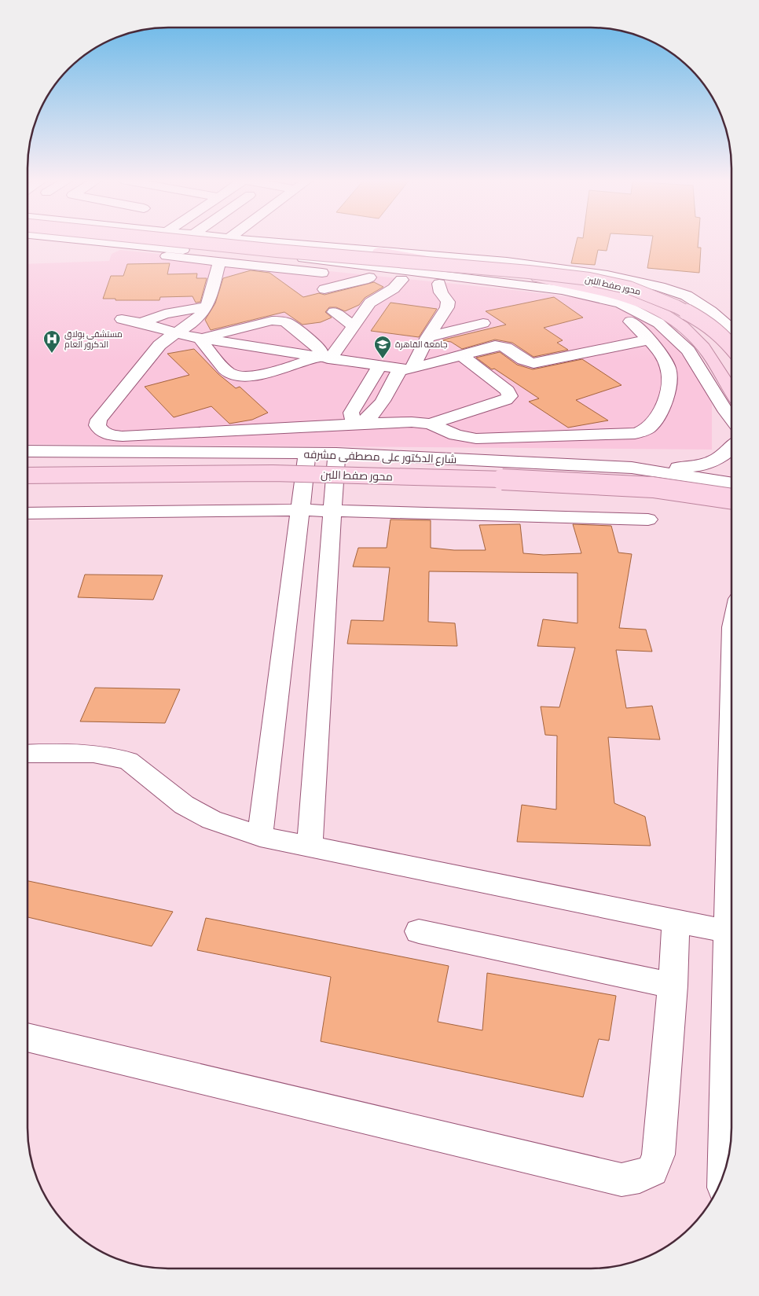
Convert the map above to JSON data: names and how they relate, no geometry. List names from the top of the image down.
{
  "streets": {
    "main road": ["محور صفط اللبن"],
    "street": ["شارع الدكتور على مصطفى مشرفه"]
  },
  "places": {
    "hospital": ["مستشفى بولاق الدكرور العام"],
    "school or university": ["جامعة القاهرة"]
  }
}
